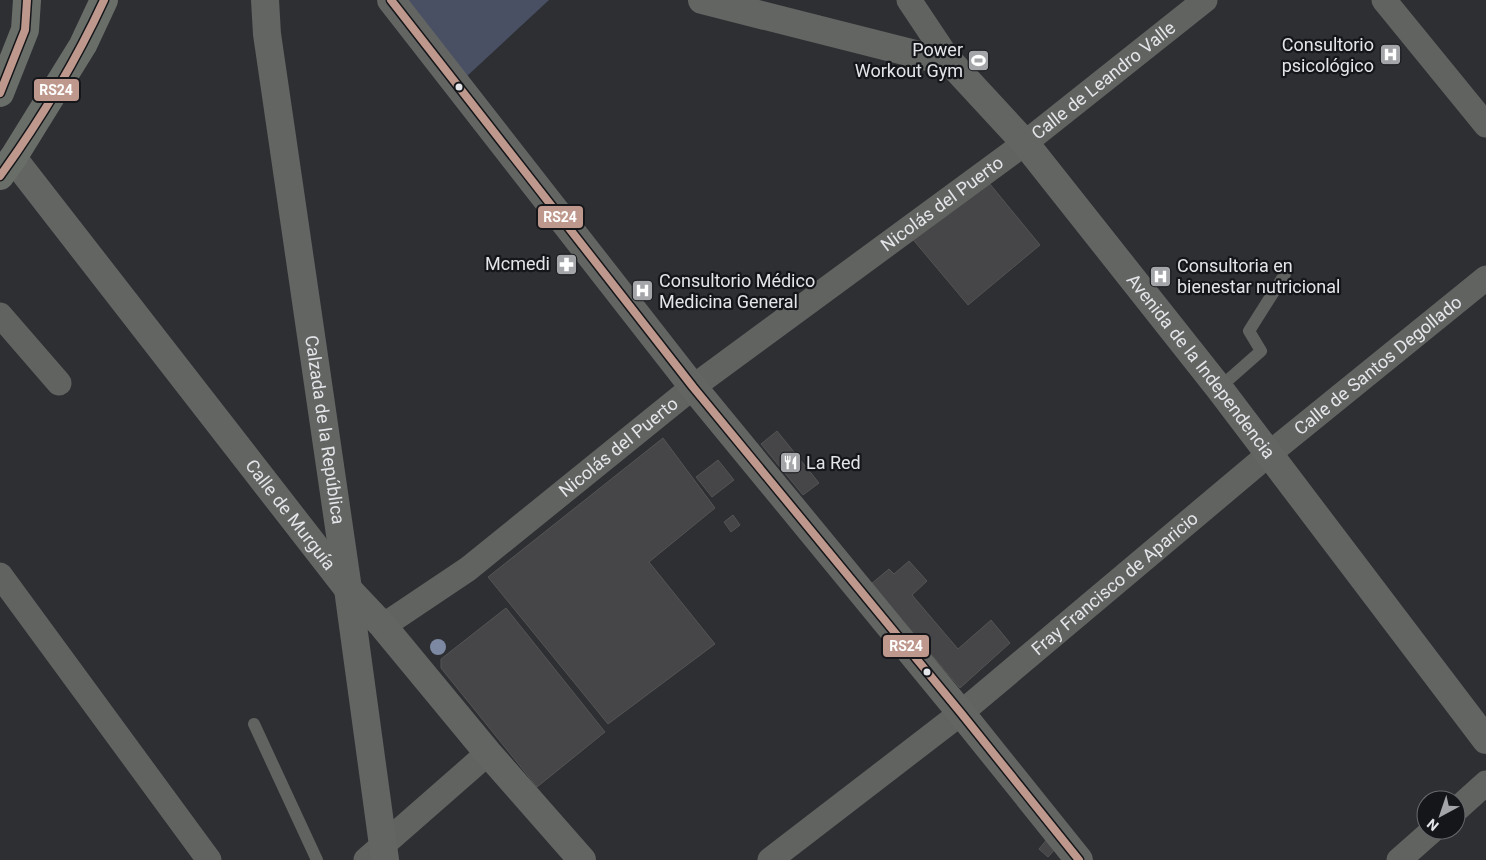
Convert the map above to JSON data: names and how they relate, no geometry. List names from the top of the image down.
{
  "streets": {
    "main road": ["Avenida de la Independencia", "Calzada de la República", "Calle de Murguía"],
    "street": [
      "Calle de Leandro Valle",
      "Nicolás del Puerto",
      "Calle de Santos Degollado",
      "Fray Francisco de Aparicio"
    ]
  },
  "crossings": [
    ["Calle de Leandro Valle", "Nicolás del Puerto"],
    ["Calle de Leandro Valle", "Avenida de la Independencia"],
    ["Nicolás del Puerto", "Avenida de la Independencia"],
    ["Nicolás del Puerto", "Calle de Murguía"],
    ["Calle de Santos Degollado", "Avenida de la Independencia"],
    ["Calle de Santos Degollado", "Fray Francisco de Aparicio"],
    ["Avenida de la Independencia", "Fray Francisco de Aparicio"],
    ["Calzada de la República", "Calle de Murguía"]
  ],
  "places": {
    "hospital": ["Consultorio psicológico", "Consultoria en bienestar nutricional", "Consultorio Médico Medicina General"],
    "sports": ["Power Workout Gym"],
    "pharmacy": ["Mcmedi"],
    "restaurant": ["La Red"]
  },
  "lines": ["transit line RS24"],
  "north": "bottom left"
}
